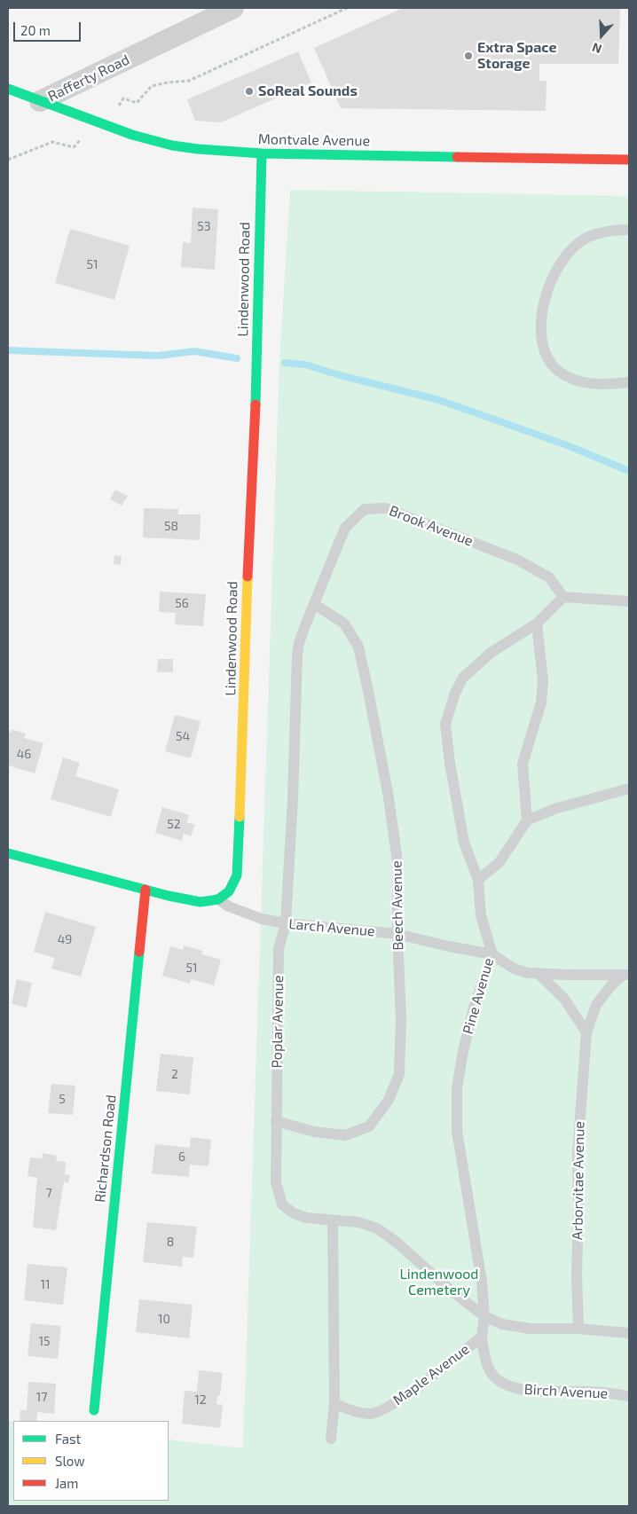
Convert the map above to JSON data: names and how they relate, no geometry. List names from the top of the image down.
{
  "streets": {
    "street": [
      "Rafferty Road",
      "Montvale Avenue",
      "Lindenwood Road",
      "Richardson Road"
    ],
    "lane": [
      "Brook Avenue",
      "Beech Avenue",
      "Larch Avenue",
      "Pine Avenue",
      "Poplar Avenue",
      "Arborvitae Avenue",
      "Maple Avenue",
      "Birch Avenue"
    ]
  },
  "crossings": [
    ["Rafferty Road", "Montvale Avenue"],
    ["Montvale Avenue", "Lindenwood Road"],
    ["Lindenwood Road", "Larch Avenue"],
    ["Brook Avenue", "Beech Avenue"],
    ["Brook Avenue", "Pine Avenue"],
    ["Brook Avenue", "Poplar Avenue"],
    ["Beech Avenue", "Larch Avenue"],
    ["Beech Avenue", "Poplar Avenue"],
    ["Larch Avenue", "Pine Avenue"],
    ["Larch Avenue", "Poplar Avenue"],
    ["Larch Avenue", "Arborvitae Avenue"],
    ["Pine Avenue", "Poplar Avenue"],
    ["Pine Avenue", "Maple Avenue"],
    ["Poplar Avenue", "Maple Avenue"],
    ["Maple Avenue", "Birch Avenue"]
  ],
  "parks": ["Lindenwood Cemetery"],
  "places": ["Extra Space Storage", "SoReal Sounds"],
  "house_numbers": [
    "53",
    "51",
    "58",
    "56",
    "54",
    "46",
    "52",
    "49",
    "51",
    "2",
    "5",
    "6",
    "7",
    "8",
    "11",
    "10",
    "15",
    "17",
    "12"
  ],
  "legend": ["Fast", "Slow", "Jam"],
  "scale_bar": "20 m",
  "north": "bottom"
}
